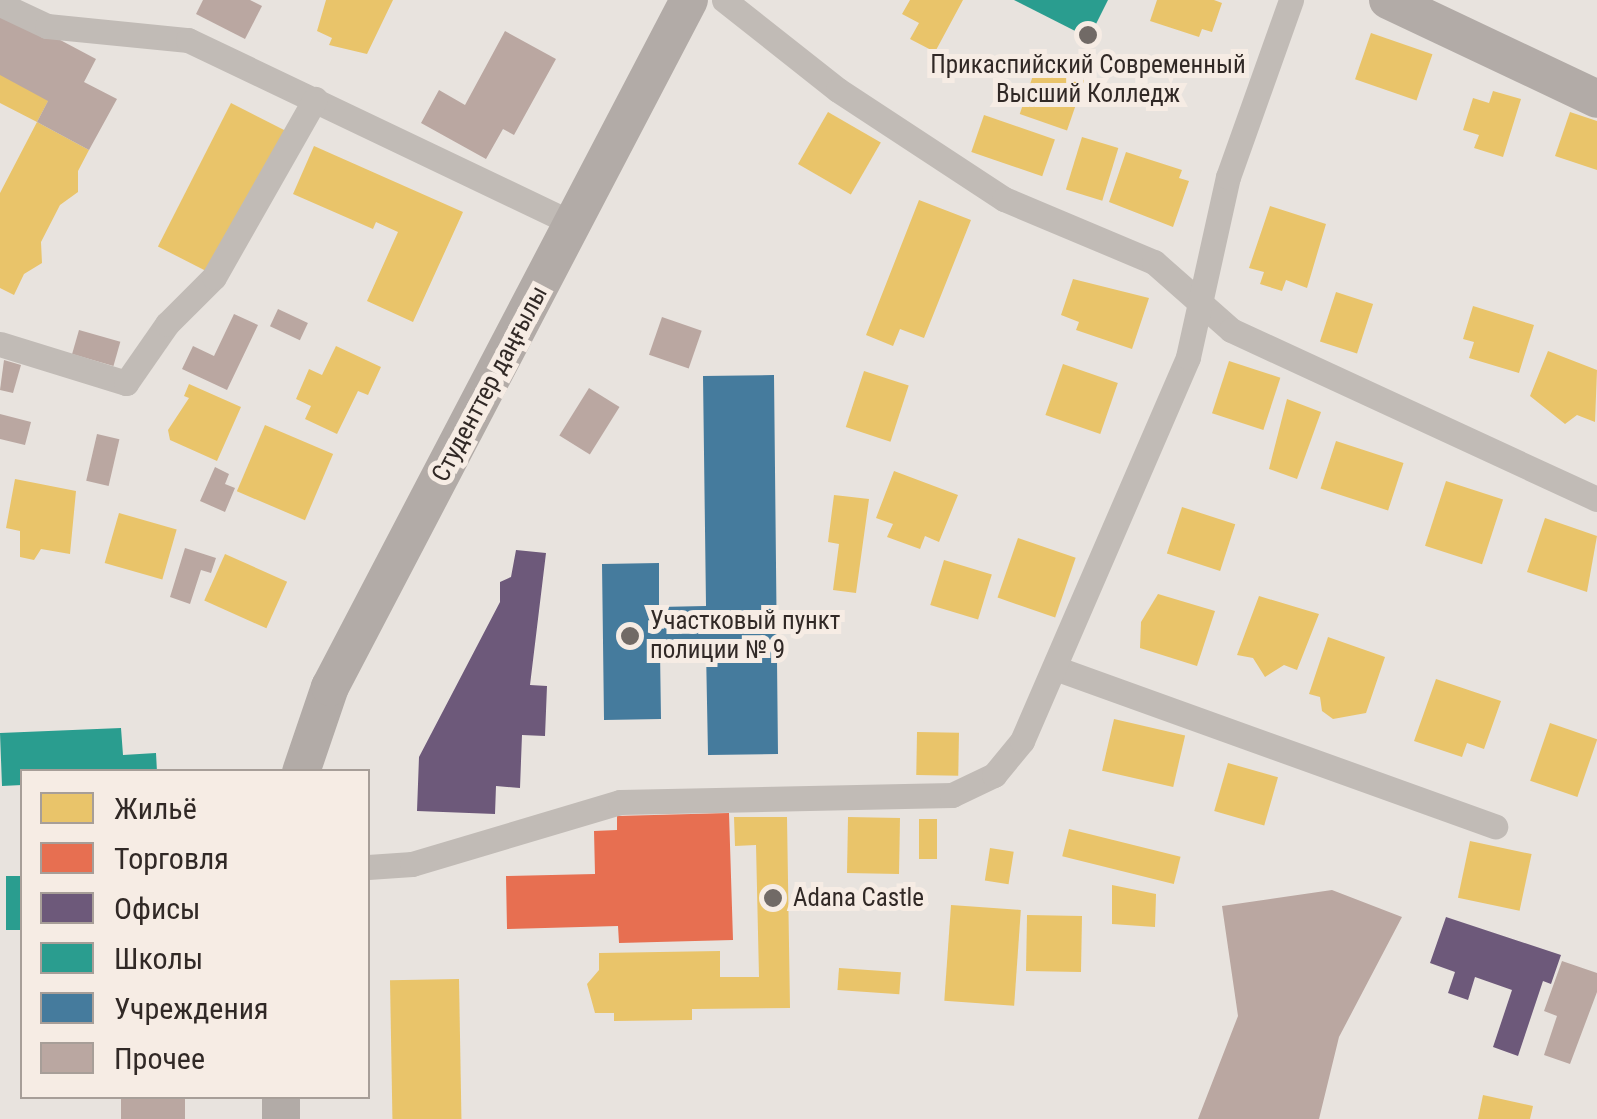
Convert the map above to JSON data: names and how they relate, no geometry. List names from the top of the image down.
{
  "streets": {
    "street": ["Студенттер даңғылы"]
  },
  "places": ["Прикаспийский Современный Высший Колледж", "Участковый пункт полиции № 9", "Adana Сastle"],
  "legend": [
    "Жильё",
    "Торговля",
    "Офисы",
    "Школы",
    "Учреждения",
    "Прочее"
  ]
}
